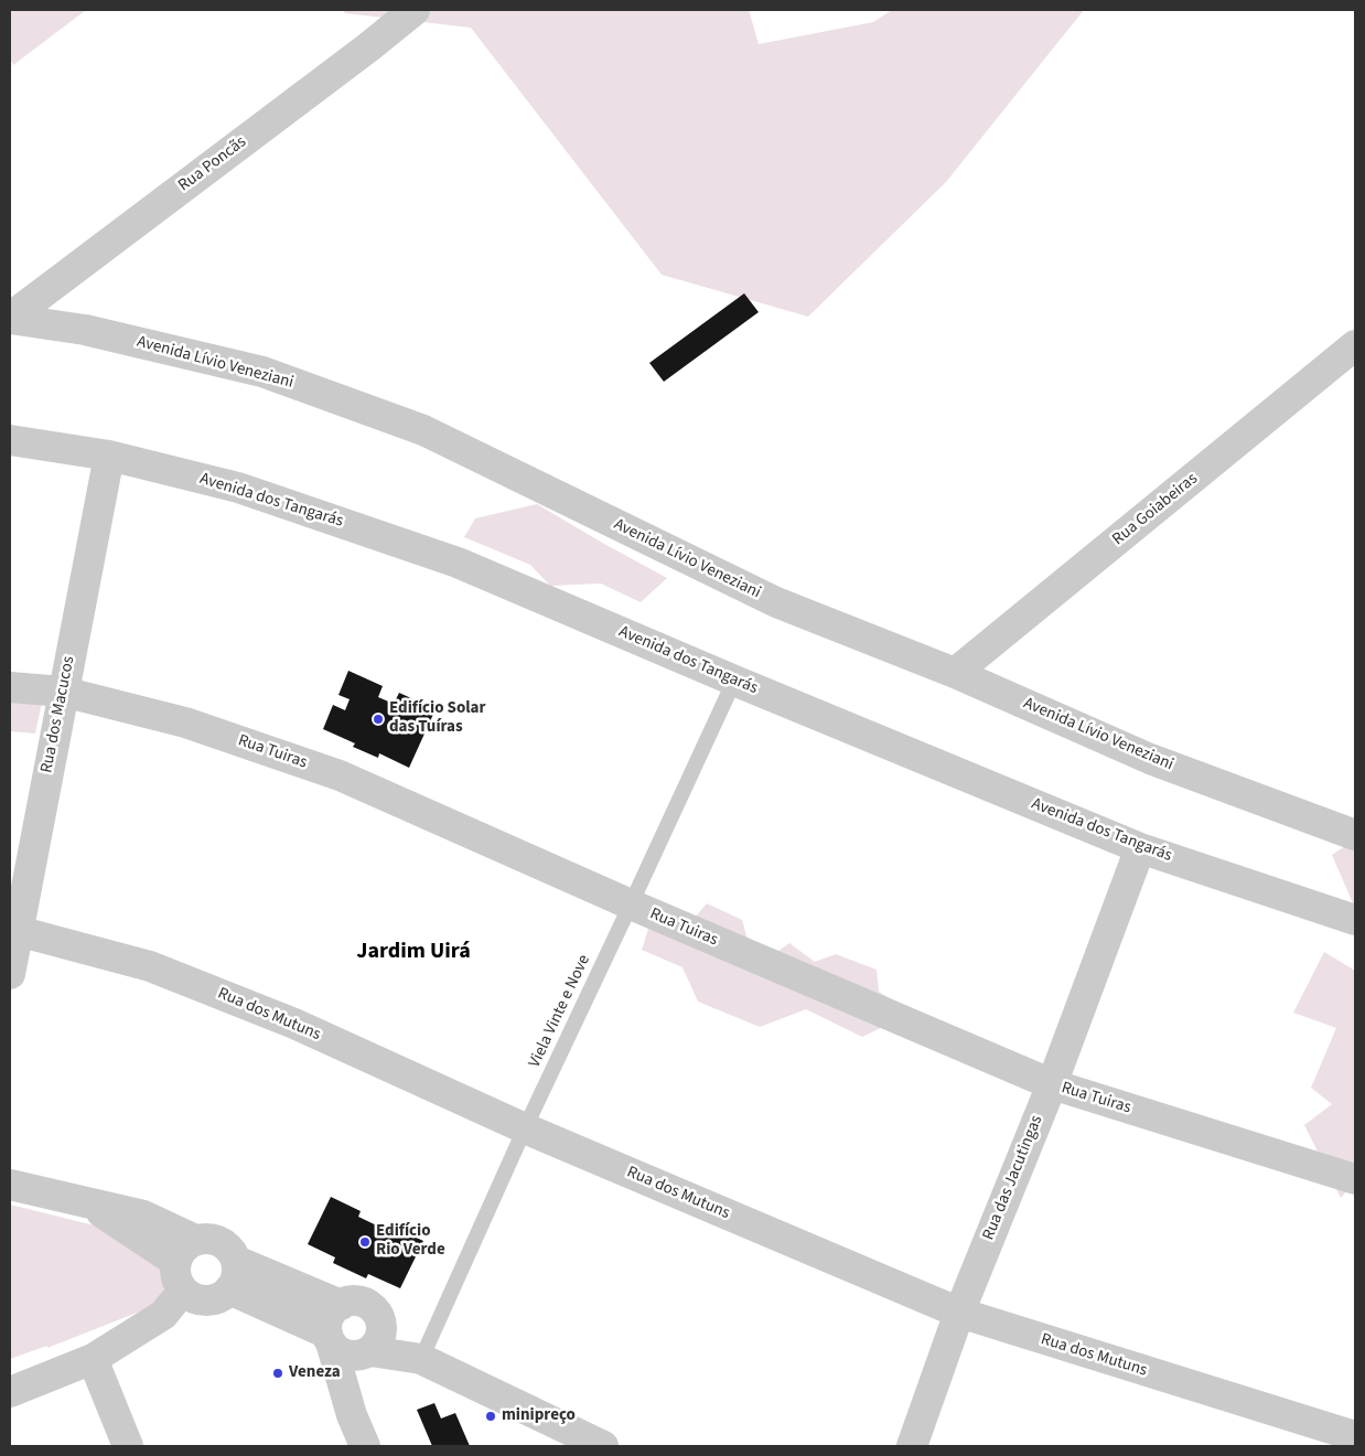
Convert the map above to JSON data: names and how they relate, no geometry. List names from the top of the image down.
{
  "streets": {
    "street": [
      "Rua Poncãs",
      "Avenida Lívio Veneziani",
      "Avenida dos Tangarás",
      "Rua Goiabeiras",
      "Rua dos Macucos",
      "Rua Tuiras",
      "Rua dos Mutuns",
      "Rua das Jacutingas"
    ],
    "lane": ["Viela Vinte e Nove"]
  },
  "crossings": [
    ["Rua Poncãs", "Avenida Lívio Veneziani"],
    ["Avenida Lívio Veneziani", "Rua Goiabeiras"],
    ["Avenida dos Tangarás", "Rua dos Macucos"],
    ["Avenida dos Tangarás", "Viela Vinte e Nove"],
    ["Avenida dos Tangarás", "Rua das Jacutingas"],
    ["Rua dos Macucos", "Rua Tuiras"],
    ["Rua dos Macucos", "Rua dos Mutuns"],
    ["Rua Tuiras", "Viela Vinte e Nove"],
    ["Rua Tuiras", "Rua das Jacutingas"],
    ["Viela Vinte e Nove", "Rua dos Mutuns"],
    ["Rua dos Mutuns", "Rua das Jacutingas"]
  ],
  "districts": ["Jardim Uirá"],
  "places": [
    "Edifício Solar das Tuíras",
    "Edifício Rio Verde",
    "Veneza",
    "minipreço"
  ]
}
